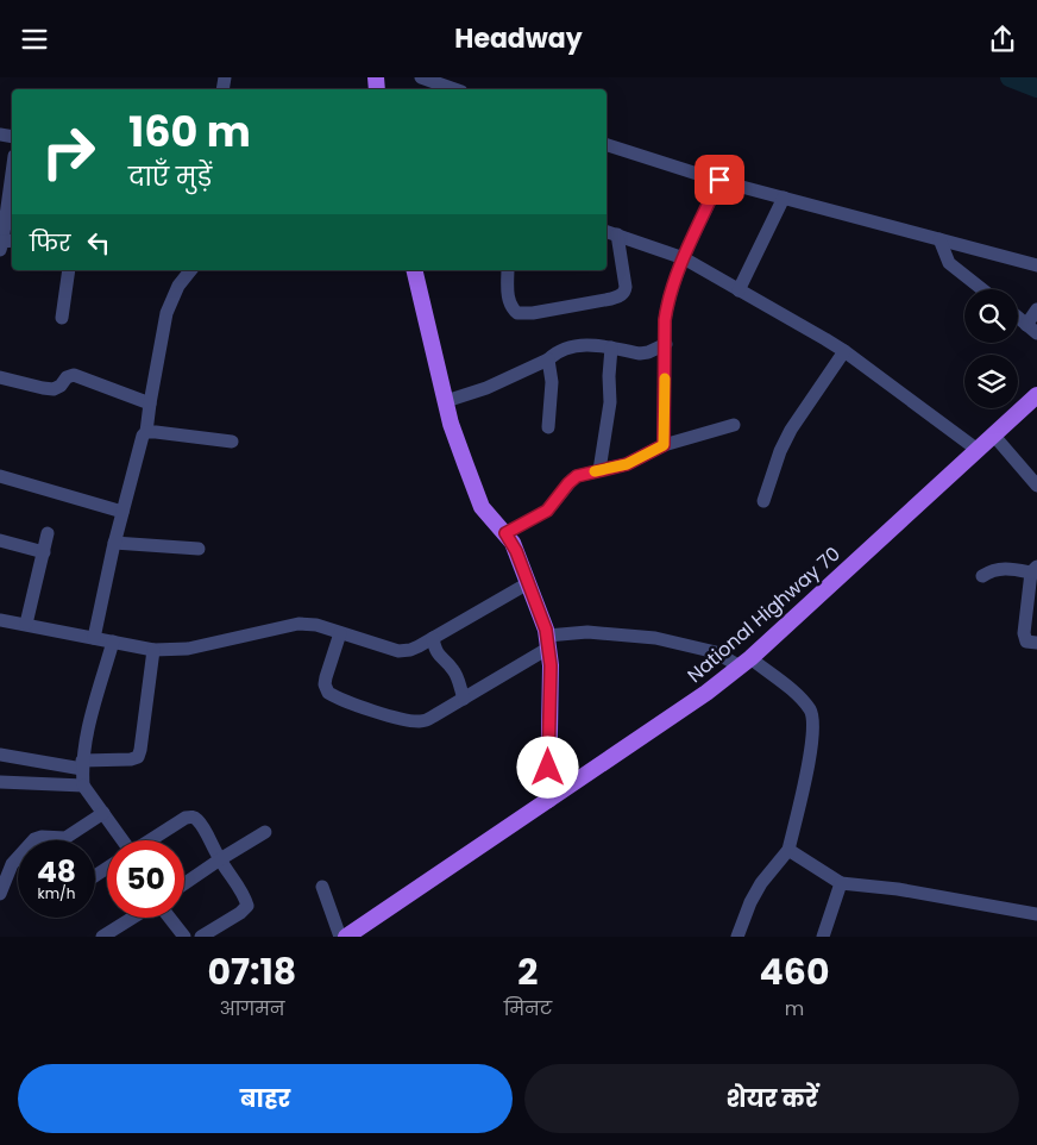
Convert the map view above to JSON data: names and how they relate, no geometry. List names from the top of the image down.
{
  "streets": {
    "main road": ["National Highway 70"]
  },
  "page": {
    "header": "Headway",
    "turn": ["160 m", "दाएँ मुड़ें"],
    "then": "फिर",
    "speed": "48 km/h",
    "limit": "50",
    "eta": [
      "07:18",
      "आगमन",
      "2",
      "मिनट",
      "460",
      "m"
    ],
    "buttons": ["बाहर", "शेयर करें"]
  }
}
